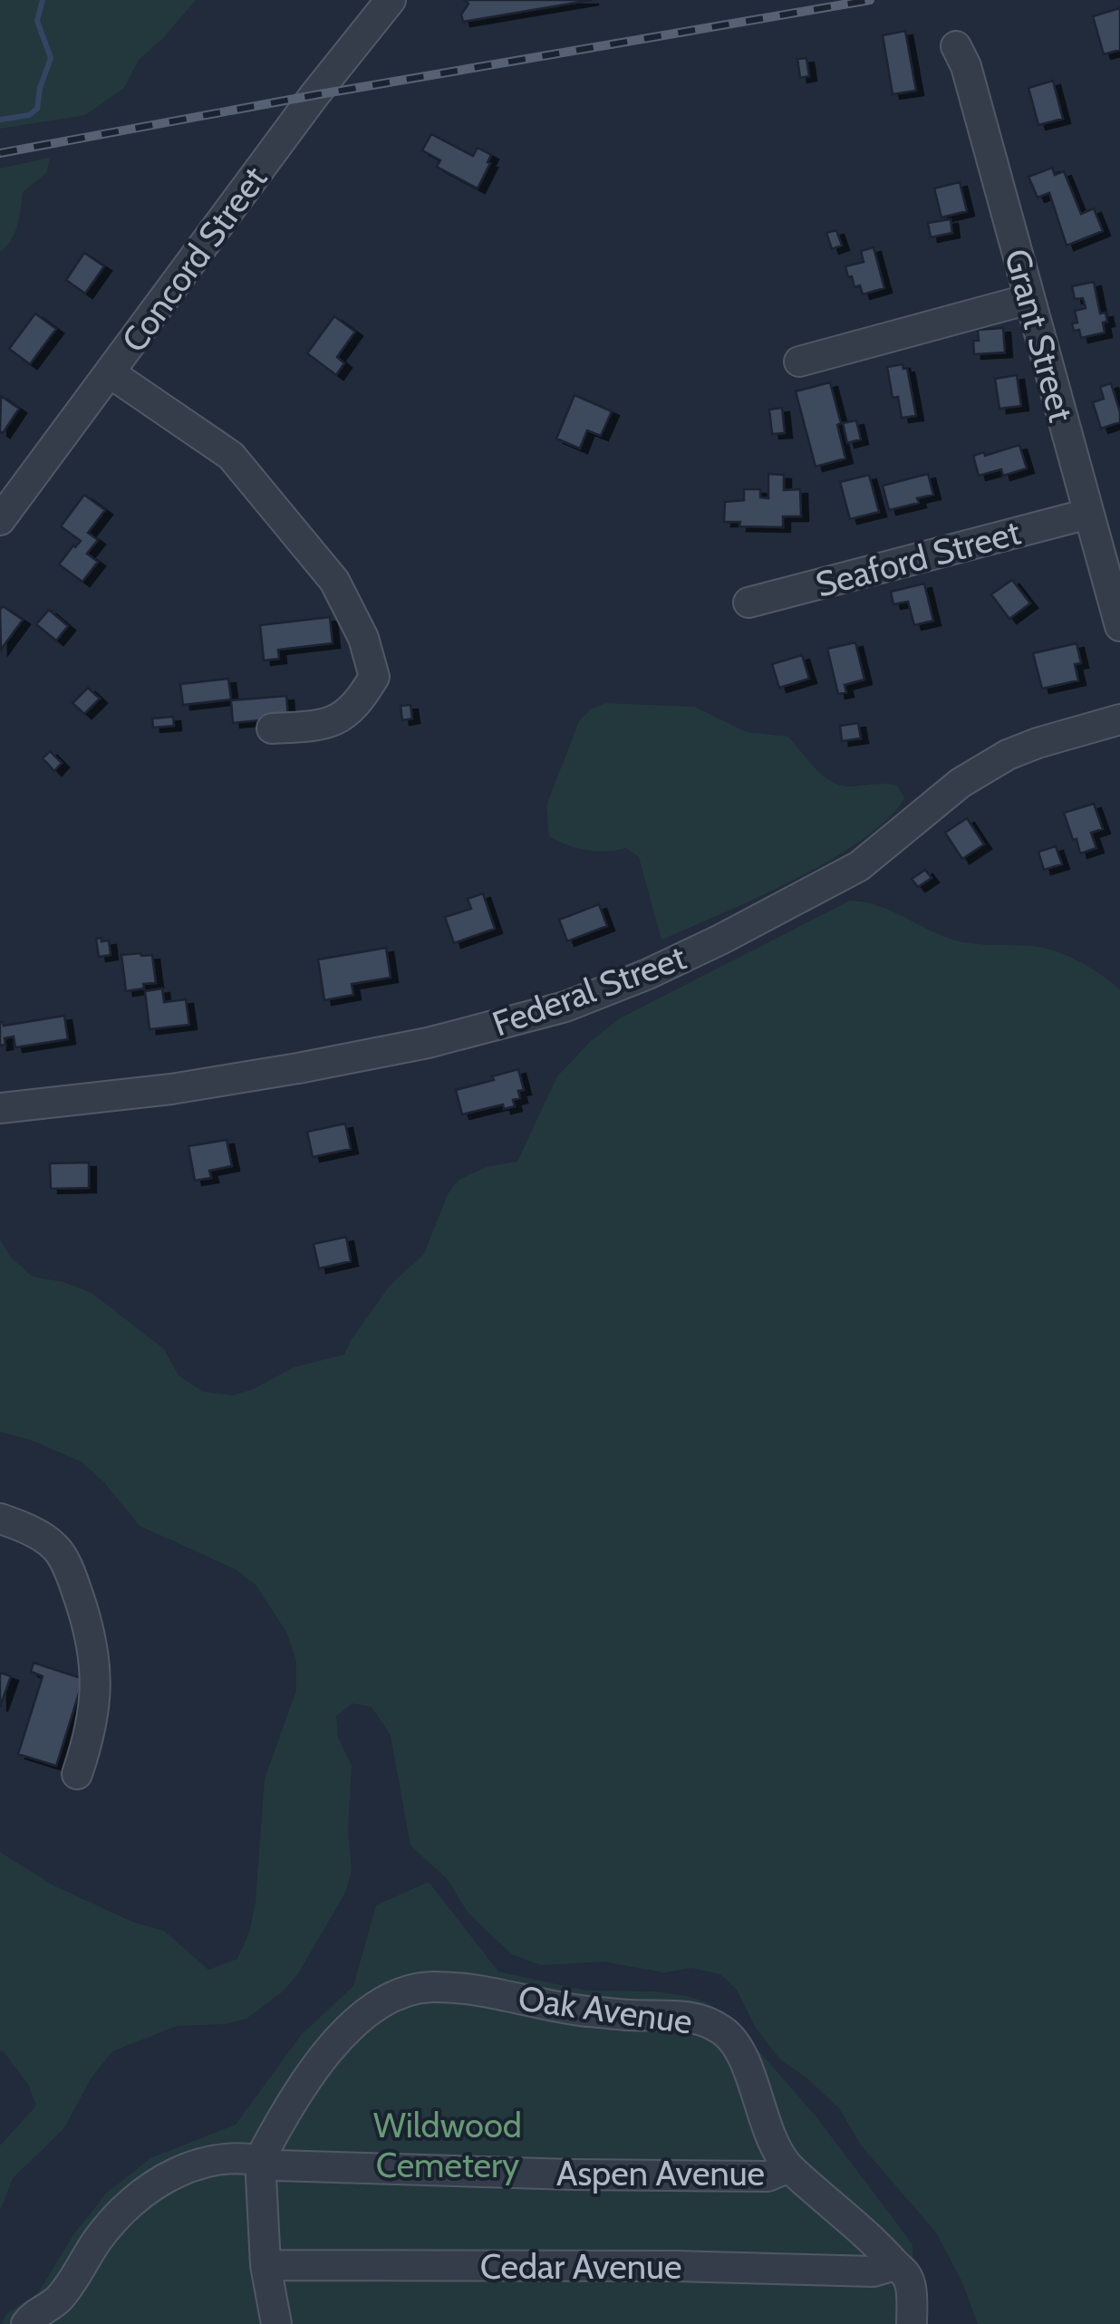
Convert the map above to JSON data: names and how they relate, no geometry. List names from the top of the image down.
{
  "streets": {
    "street": [
      "Concord Street",
      "Grant Street",
      "Seaford Street",
      "Federal Street",
      "Oak Avenue",
      "Aspen Avenue",
      "Cedar Avenue"
    ]
  },
  "crossings": [
    ["Grant Street", "Seaford Street"],
    ["Oak Avenue", "Aspen Avenue"],
    ["Oak Avenue", "Cedar Avenue"]
  ],
  "parks": ["Wildwood Cemetery"]
}
